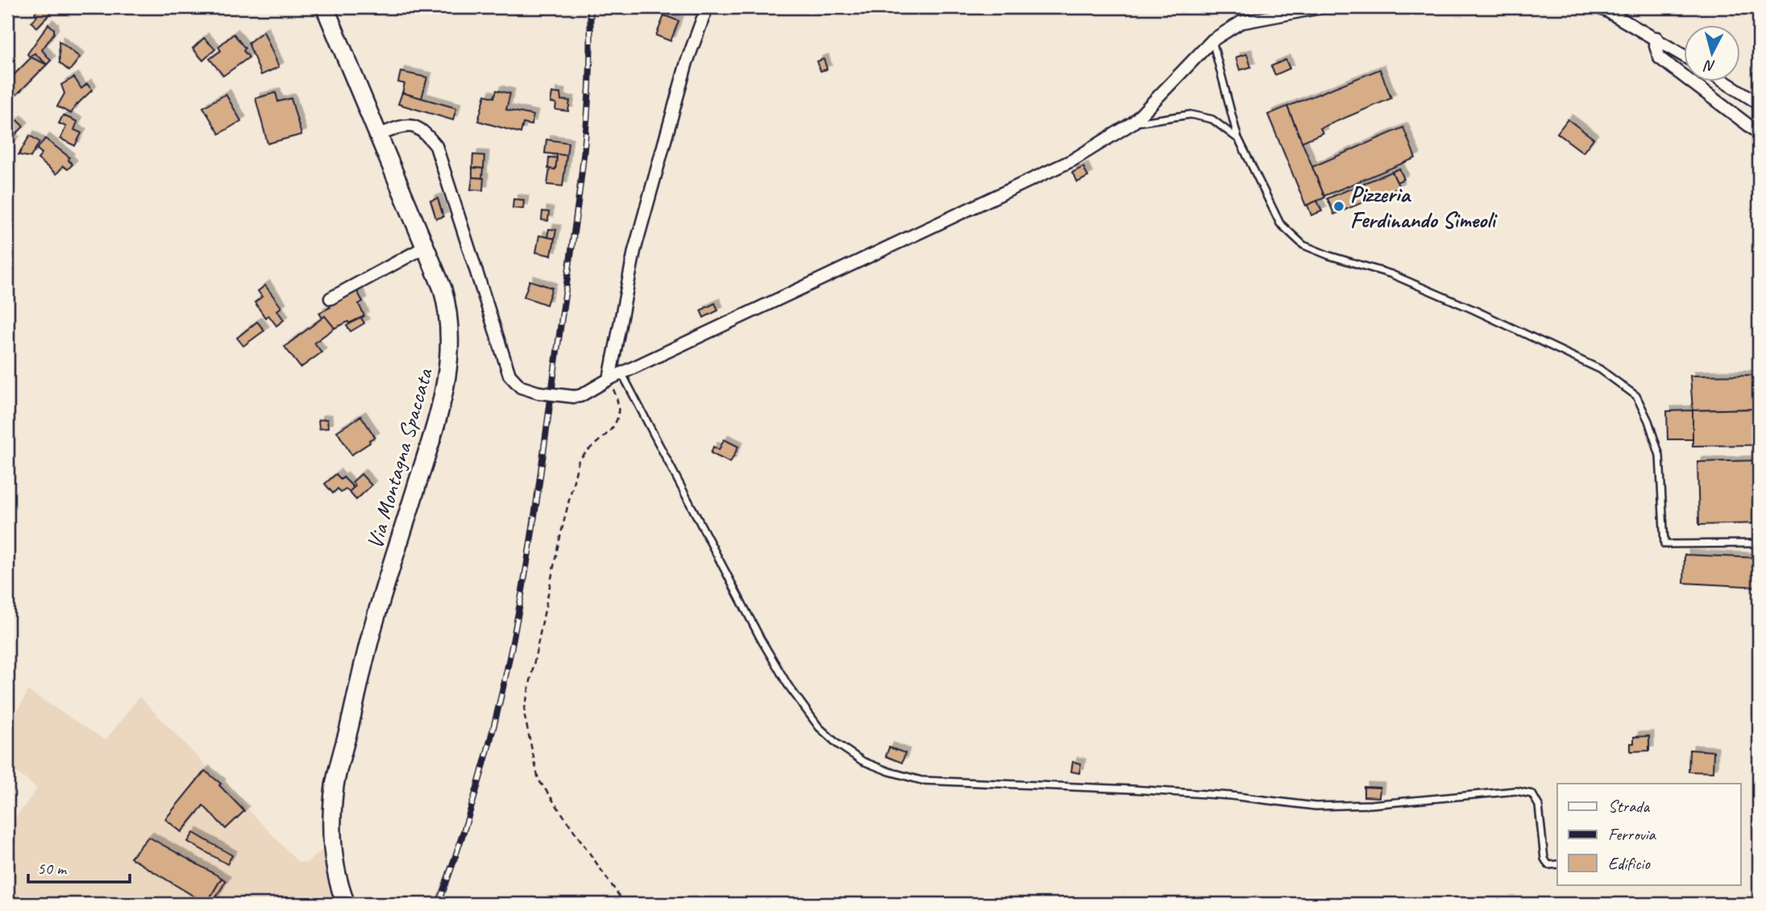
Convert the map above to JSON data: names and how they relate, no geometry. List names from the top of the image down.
{
  "streets": {
    "main road": ["Via Montagna Spaccata"]
  },
  "places": ["Pizzeria Ferdinando Simeoli"],
  "legend": ["Strada", "Ferrovia", "Edificio"],
  "scale_bar": "50 m",
  "north": "bottom"
}
